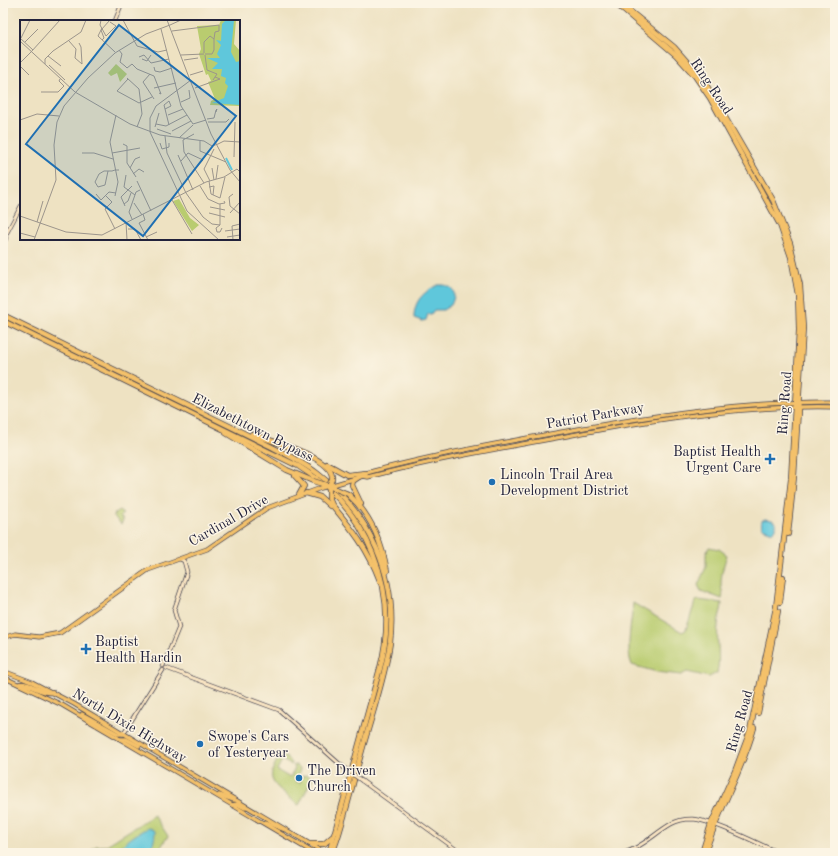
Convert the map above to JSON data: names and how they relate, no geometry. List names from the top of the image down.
{
  "streets": {
    "highway": ["Ring Road", "Elizabethtown Bypass"],
    "main road": ["Patriot Parkway", "Cardinal Drive", "North Dixie Highway"]
  },
  "crossings": [
    ["Ring Road", "Patriot Parkway"],
    ["Patriot Parkway", "Cardinal Drive"]
  ],
  "places": {
    "health": ["Baptist Health Urgent Care", "Baptist Health Hardin"],
    "other": ["Lincoln Trail Area Development District", "Swope's Cars of Yesteryear", "The Driven Church"]
  }
}
